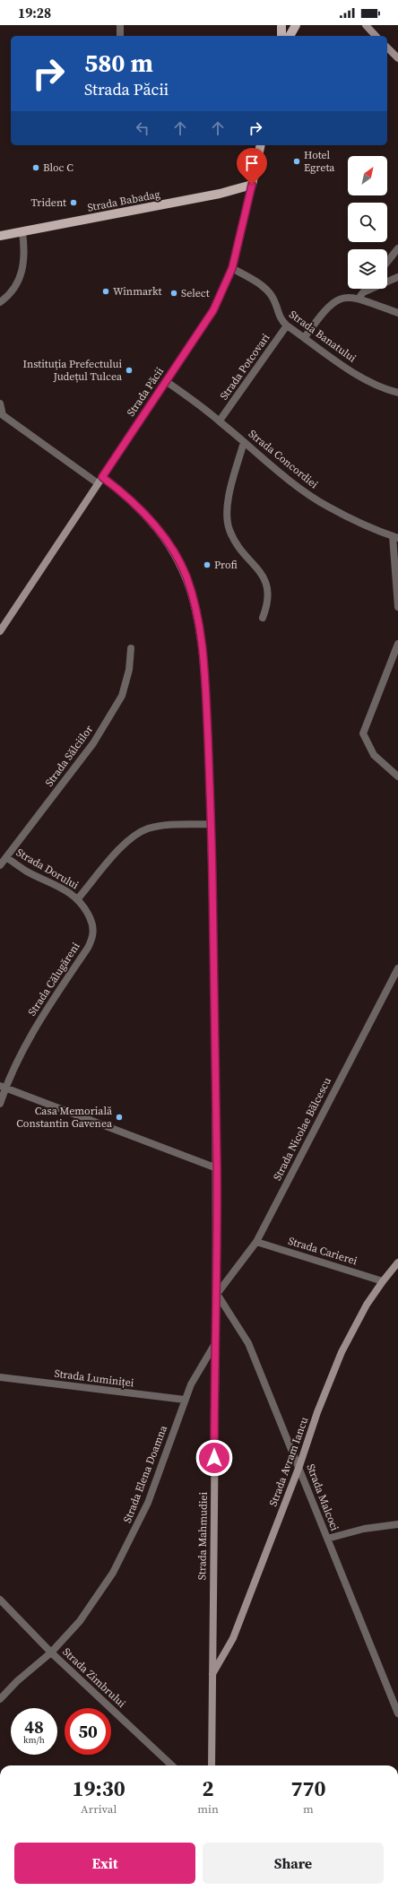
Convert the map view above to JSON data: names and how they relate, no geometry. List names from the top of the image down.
{
  "streets": {
    "main road": [
      "Strada Babadag",
      "Strada Păcii",
      "Strada Avram Iancu",
      "Strada Mahmudiei"
    ],
    "street": [
      "Strada Banatului",
      "Strada Potcovari",
      "Strada Concordiei",
      "Strada Sălciilor",
      "Strada Dorului",
      "Strada Călugăreni",
      "Strada Nicolae Bălcescu",
      "Strada Carierei",
      "Strada Luminiței",
      "Strada Elena Doamna",
      "Strada Malcoci",
      "Strada Zimbrului"
    ]
  },
  "crossings": [
    ["Strada Babadag", "Strada Păcii"],
    ["Strada Banatului", "Strada Potcovari"],
    ["Strada Banatului", "Strada Păcii"],
    ["Strada Potcovari", "Strada Concordiei"],
    ["Strada Păcii", "Strada Concordiei"],
    ["Strada Păcii", "Strada Mahmudiei"],
    ["Strada Sălciilor", "Strada Dorului"],
    ["Strada Dorului", "Strada Călugăreni"],
    ["Strada Nicolae Bălcescu", "Strada Carierei"],
    ["Strada Nicolae Bălcescu", "Strada Malcoci"],
    ["Strada Nicolae Bălcescu", "Strada Mahmudiei"],
    ["Strada Carierei", "Strada Avram Iancu"],
    ["Strada Luminiței", "Strada Elena Doamna"],
    ["Strada Avram Iancu", "Strada Malcoci"],
    ["Strada Avram Iancu", "Strada Mahmudiei"],
    ["Strada Elena Doamna", "Strada Mahmudiei"],
    ["Strada Elena Doamna", "Strada Zimbrului"],
    ["Strada Malcoci", "Strada Mahmudiei"]
  ],
  "places": [
    "Hotel Egreta",
    "Bloc C",
    "Trident",
    "Winmarkt",
    "Select",
    "Instituția Prefectului Județul Tulcea",
    "Profi",
    "Casa Memorială Constantin Gavenea"
  ],
  "north": "top right",
  "page": {
    "status": "19:28",
    "turn": ["580 m", "Strada Păcii"],
    "speed": "48 km/h",
    "limit": "50",
    "eta": [
      "19:30",
      "Arrival",
      "2",
      "min",
      "770",
      "m"
    ],
    "buttons": ["Exit", "Share"]
  }
}
